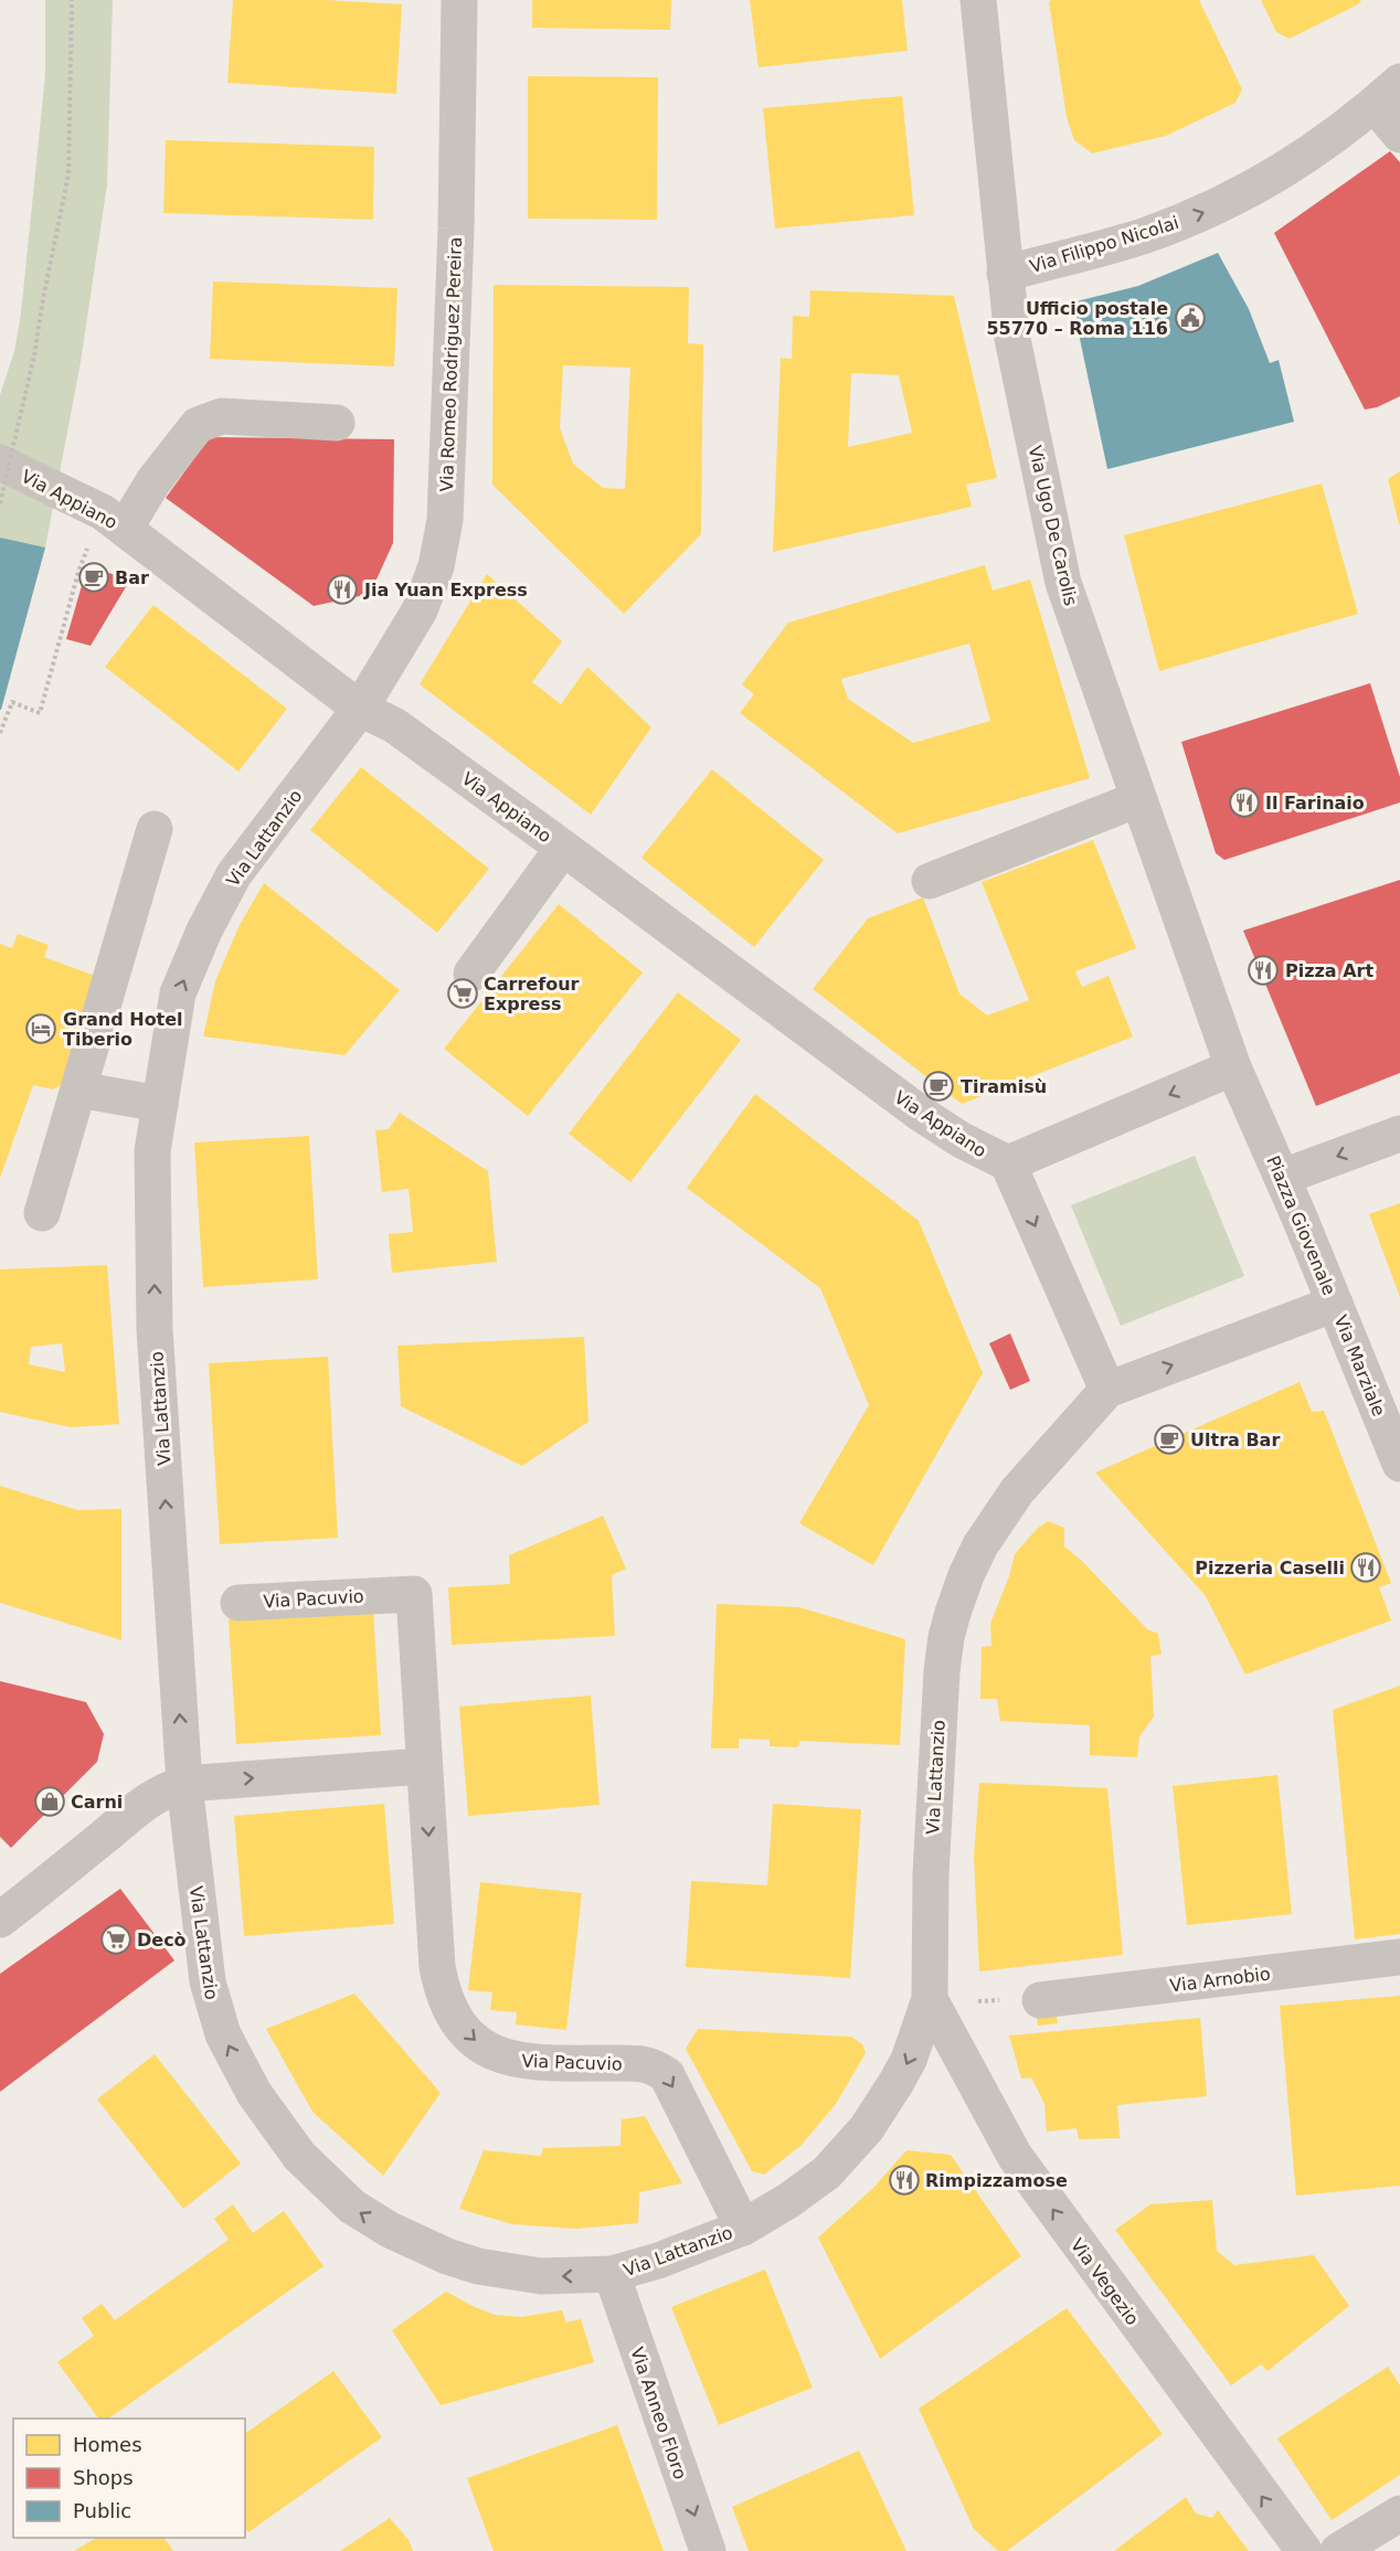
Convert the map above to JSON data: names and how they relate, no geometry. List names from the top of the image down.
{
  "streets": {
    "street": [
      "Via Filippo Nicolai",
      "Via Romeo Rodriguez Pereira",
      "Via Appiano",
      "Via Ugo De Carolis",
      "Via Lattanzio",
      "Piazza Giovenale",
      "Via Marziale",
      "Via Pacuvio",
      "Via Arnobio",
      "Via Vegezio",
      "Via Anneo Floro"
    ]
  },
  "crossings": [
    ["Via Filippo Nicolai", "Via Ugo De Carolis"],
    ["Via Romeo Rodriguez Pereira", "Via Appiano"],
    ["Via Romeo Rodriguez Pereira", "Via Lattanzio"],
    ["Via Appiano", "Via Lattanzio"],
    ["Via Ugo De Carolis", "Piazza Giovenale"],
    ["Via Lattanzio", "Piazza Giovenale"],
    ["Via Lattanzio", "Via Pacuvio"],
    ["Via Lattanzio", "Via Vegezio"],
    ["Via Lattanzio", "Via Anneo Floro"],
    ["Piazza Giovenale", "Via Marziale"]
  ],
  "one_way": [
    "Via Filippo Nicolai",
    "Via Pacuvio",
    "Via Vegezio",
    "Via Anneo Floro"
  ],
  "places": {
    "public building": ["Ufficio postale 55770 – Roma 116"],
    "cafe": ["Bar", "Tiramisù", "Ultra Bar"],
    "restaurant": [
      "Jia Yuan Express",
      "Il Farinaio",
      "Pizza Art",
      "Pizzeria Caselli",
      "Rimpizzamose"
    ],
    "supermarket": ["Carrefour Express", "Decò"],
    "hotel": ["Grand Hotel Tiberio"],
    "shop": ["Carni"]
  },
  "legend": ["Homes", "Shops", "Public"]
}
